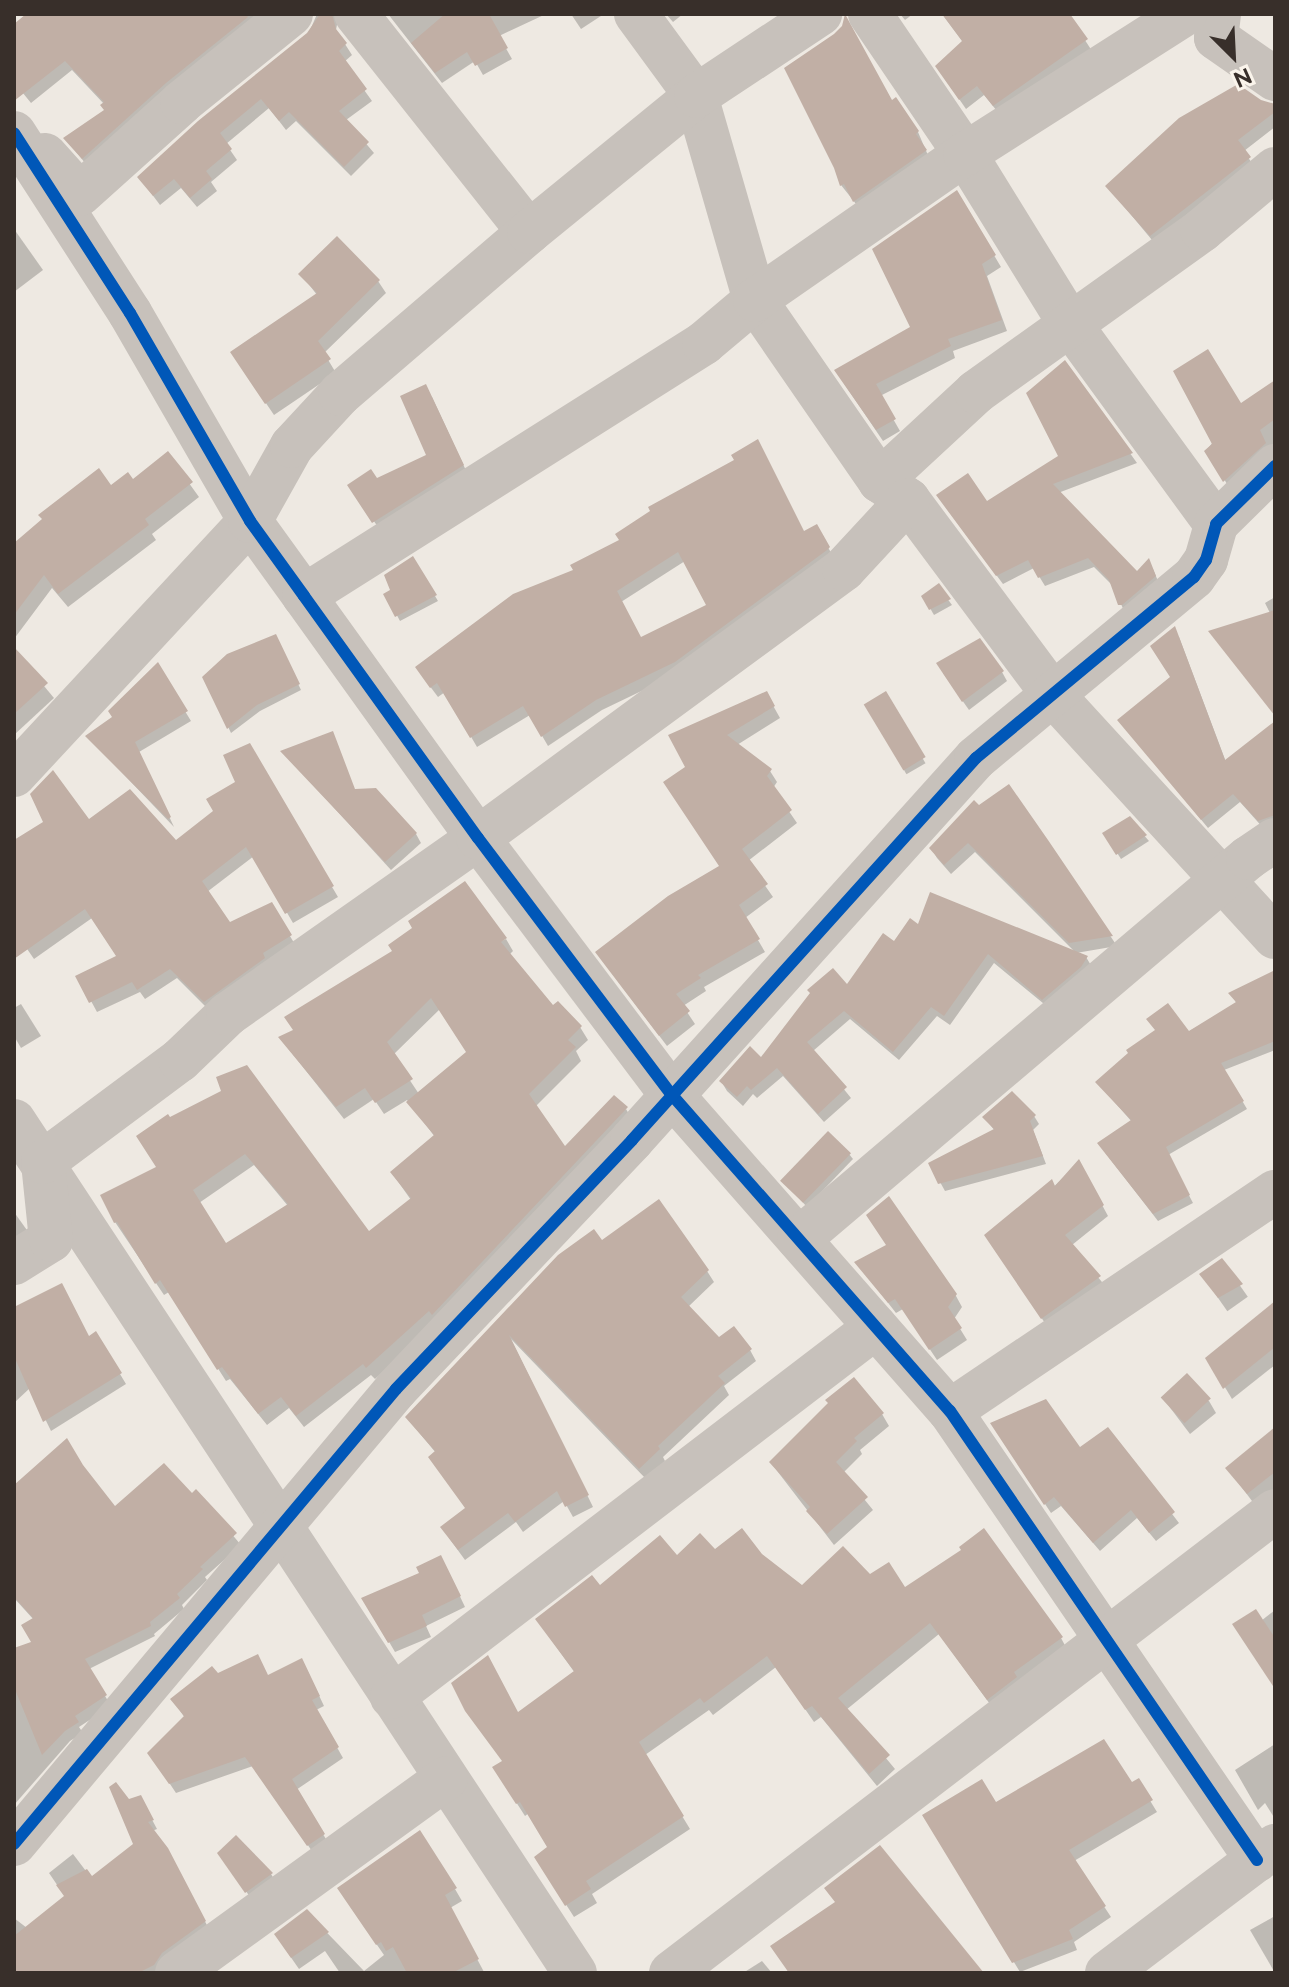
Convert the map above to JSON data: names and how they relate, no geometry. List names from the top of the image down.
{
  "north": "bottom right"
}
